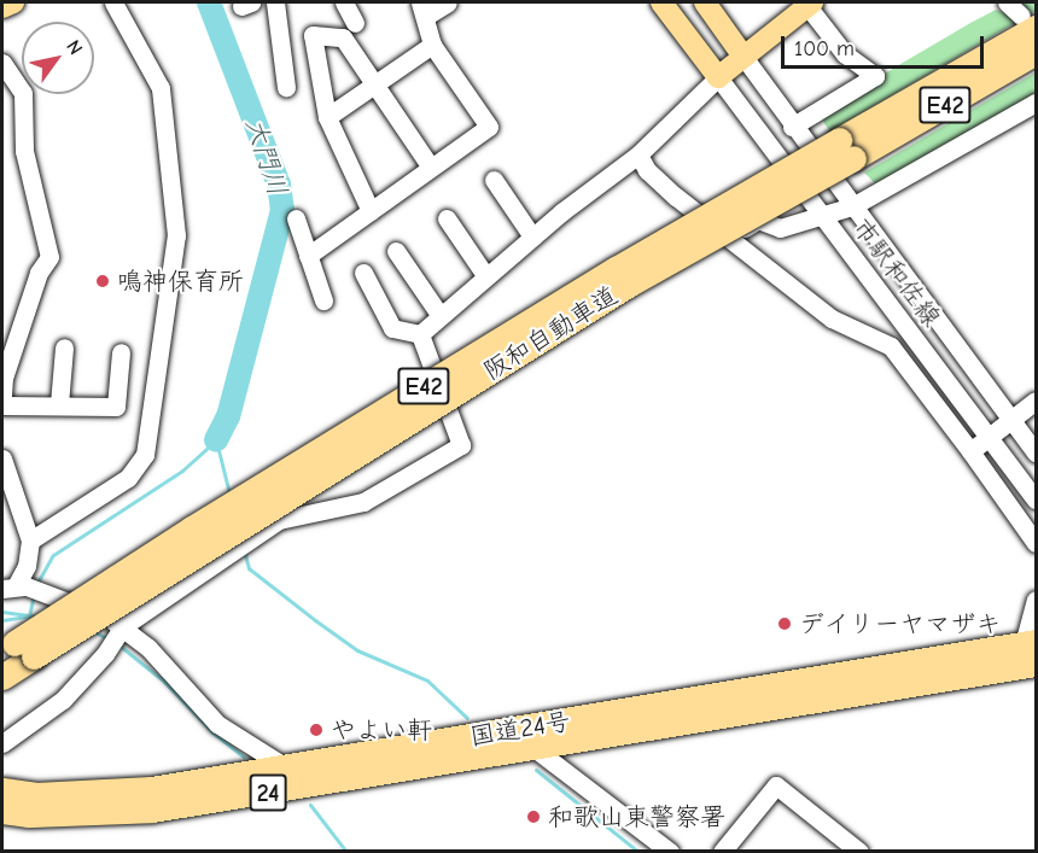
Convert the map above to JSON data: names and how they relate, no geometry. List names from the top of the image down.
{
  "streets": {
    "highway": [
      "E42",
      "阪和自動車道",
      "国道24号",
      "24"
    ],
    "street": ["市駅和佐線"]
  },
  "water": ["大門川"],
  "places": [
    "鳴神保育所",
    "デイリーヤマザキ",
    "やよい軒",
    "和歌山東警察署"
  ],
  "scale_bar": "100 m",
  "north": "top right"
}
